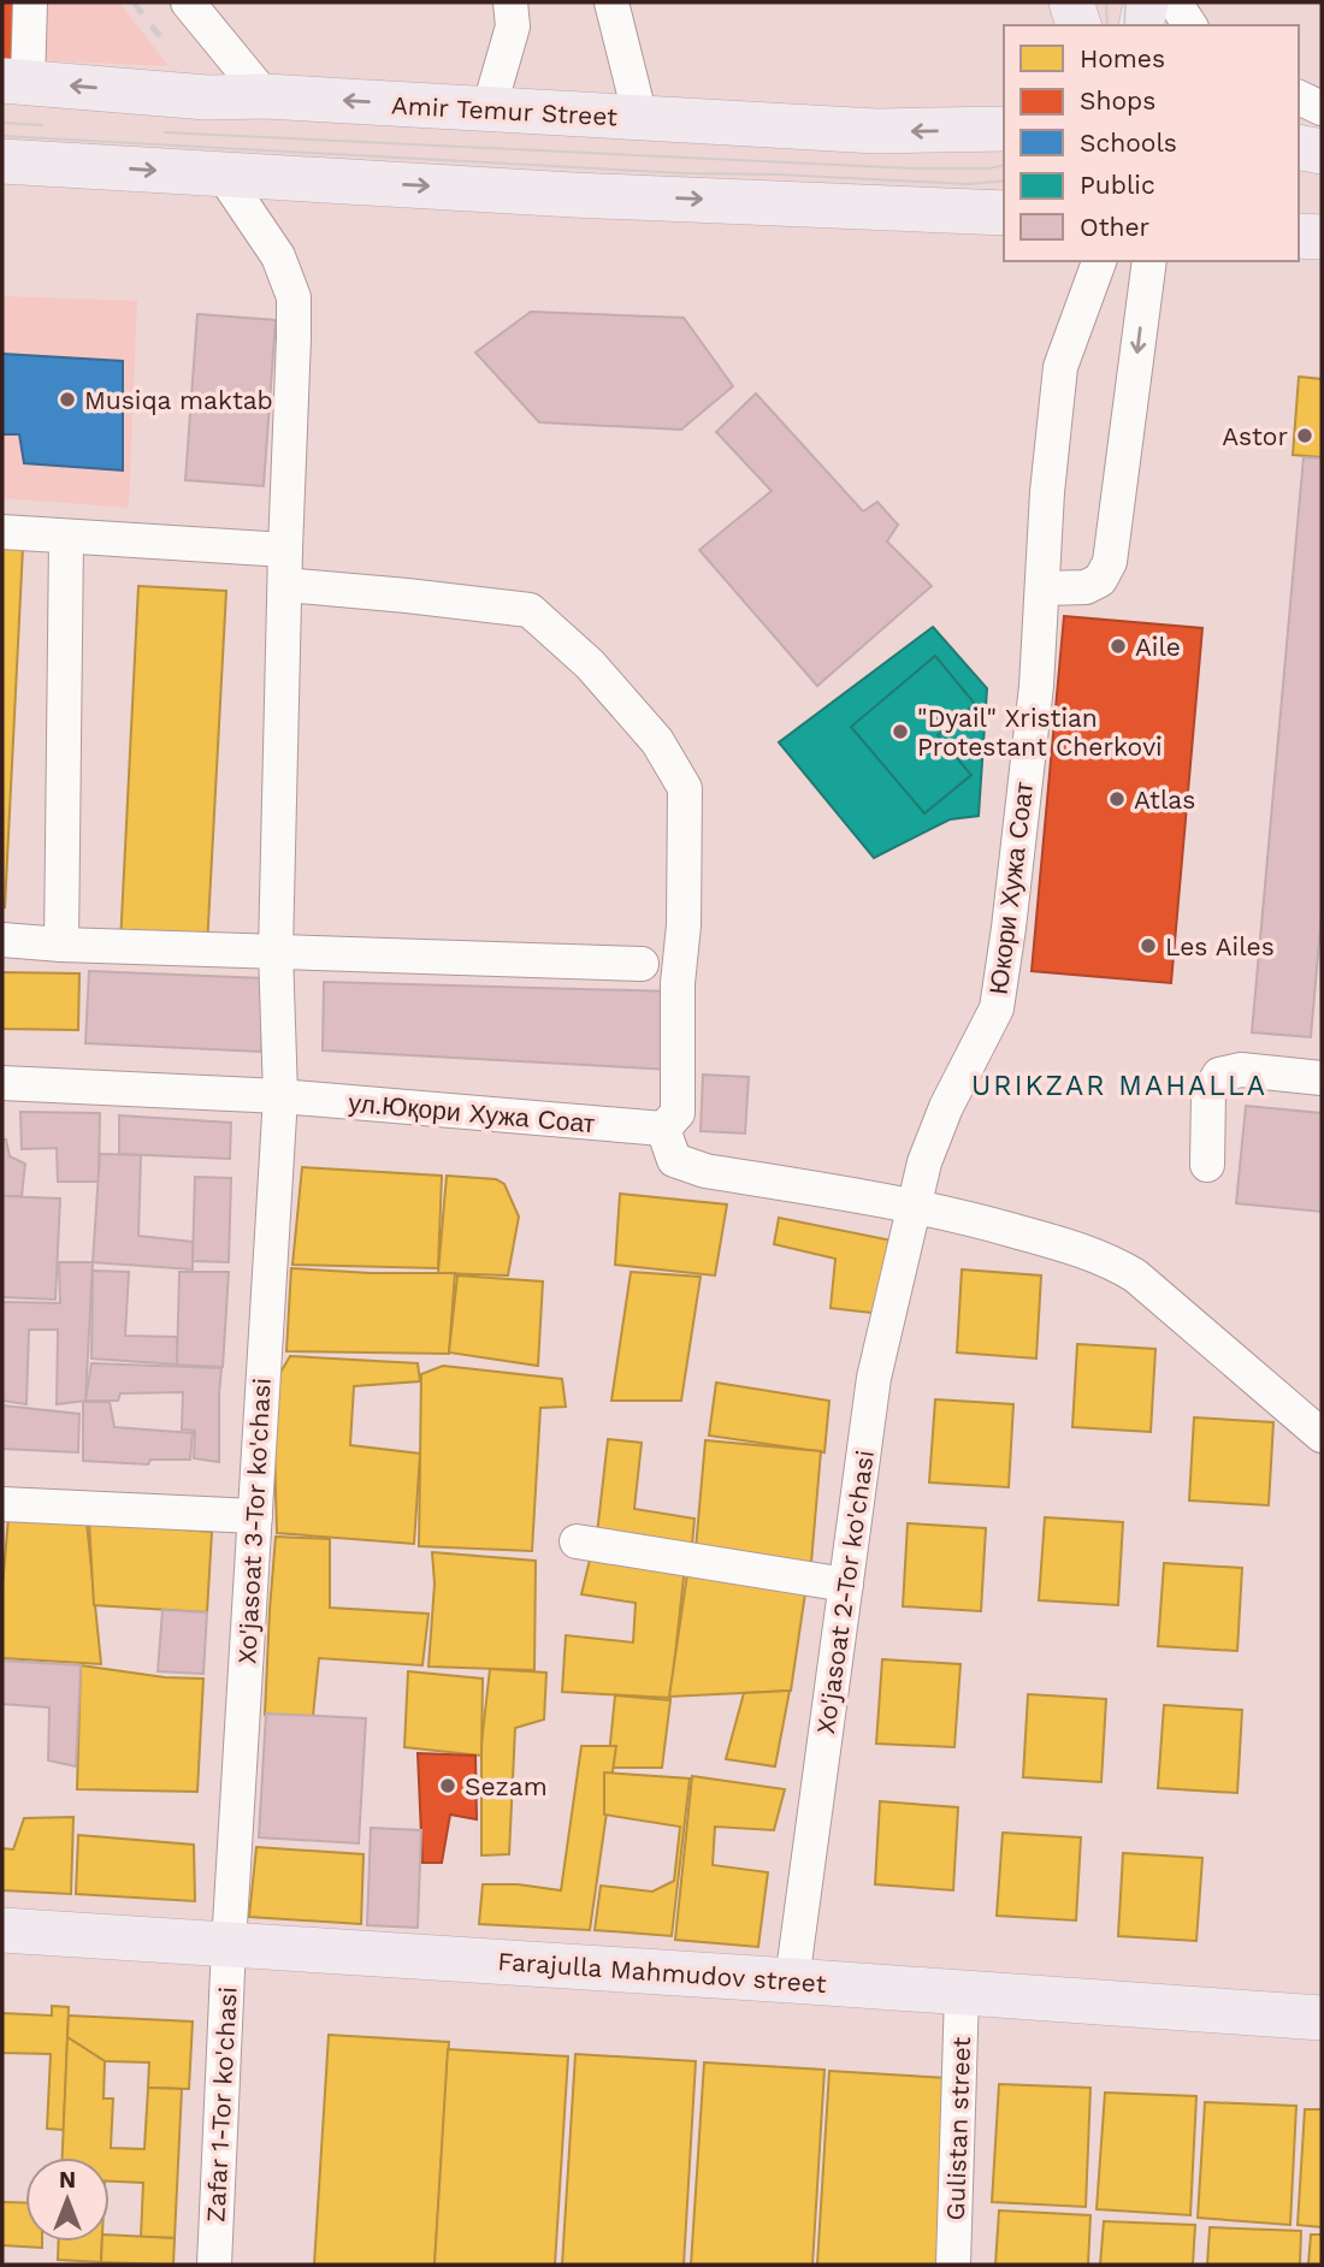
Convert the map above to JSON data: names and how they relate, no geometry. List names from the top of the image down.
{
  "streets": {
    "main road": ["Amir Temur Street", "Farajulla Mahmudov street"],
    "street": [
      "Юкори Хужа Соат",
      "ул.Юқори Хужа Соат",
      "Xo'jasoat 3-Tor ko'chasi",
      "Xo'jasoat 2-Tor ko'chasi",
      "Zafar 1-Tor ko'chasi",
      "Gulistan street"
    ]
  },
  "crossings": [
    ["Юкори Хужа Соат", "Xo'jasoat 2-Tor ko'chasi"],
    ["ул.Юқори Хужа Соат", "Xo'jasoat 3-Tor ko'chasi"],
    ["Xo'jasoat 3-Tor ko'chasi", "Farajulla Mahmudov street"],
    ["Xo'jasoat 3-Tor ko'chasi", "Zafar 1-Tor ko'chasi"],
    ["Xo'jasoat 2-Tor ko'chasi", "Farajulla Mahmudov street"],
    ["Farajulla Mahmudov street", "Zafar 1-Tor ko'chasi"],
    ["Farajulla Mahmudov street", "Gulistan street"]
  ],
  "districts": ["URIKZAR MAHALLA"],
  "places": [
    "Musiqa maktab",
    "Astor",
    "Aile",
    "\"Dyail\" Xristian Protestant Cherkovi",
    "Atlas",
    "Les Ailes",
    "Sezam"
  ],
  "legend": [
    "Homes",
    "Shops",
    "Schools",
    "Public",
    "Other"
  ],
  "north": "top"
}
